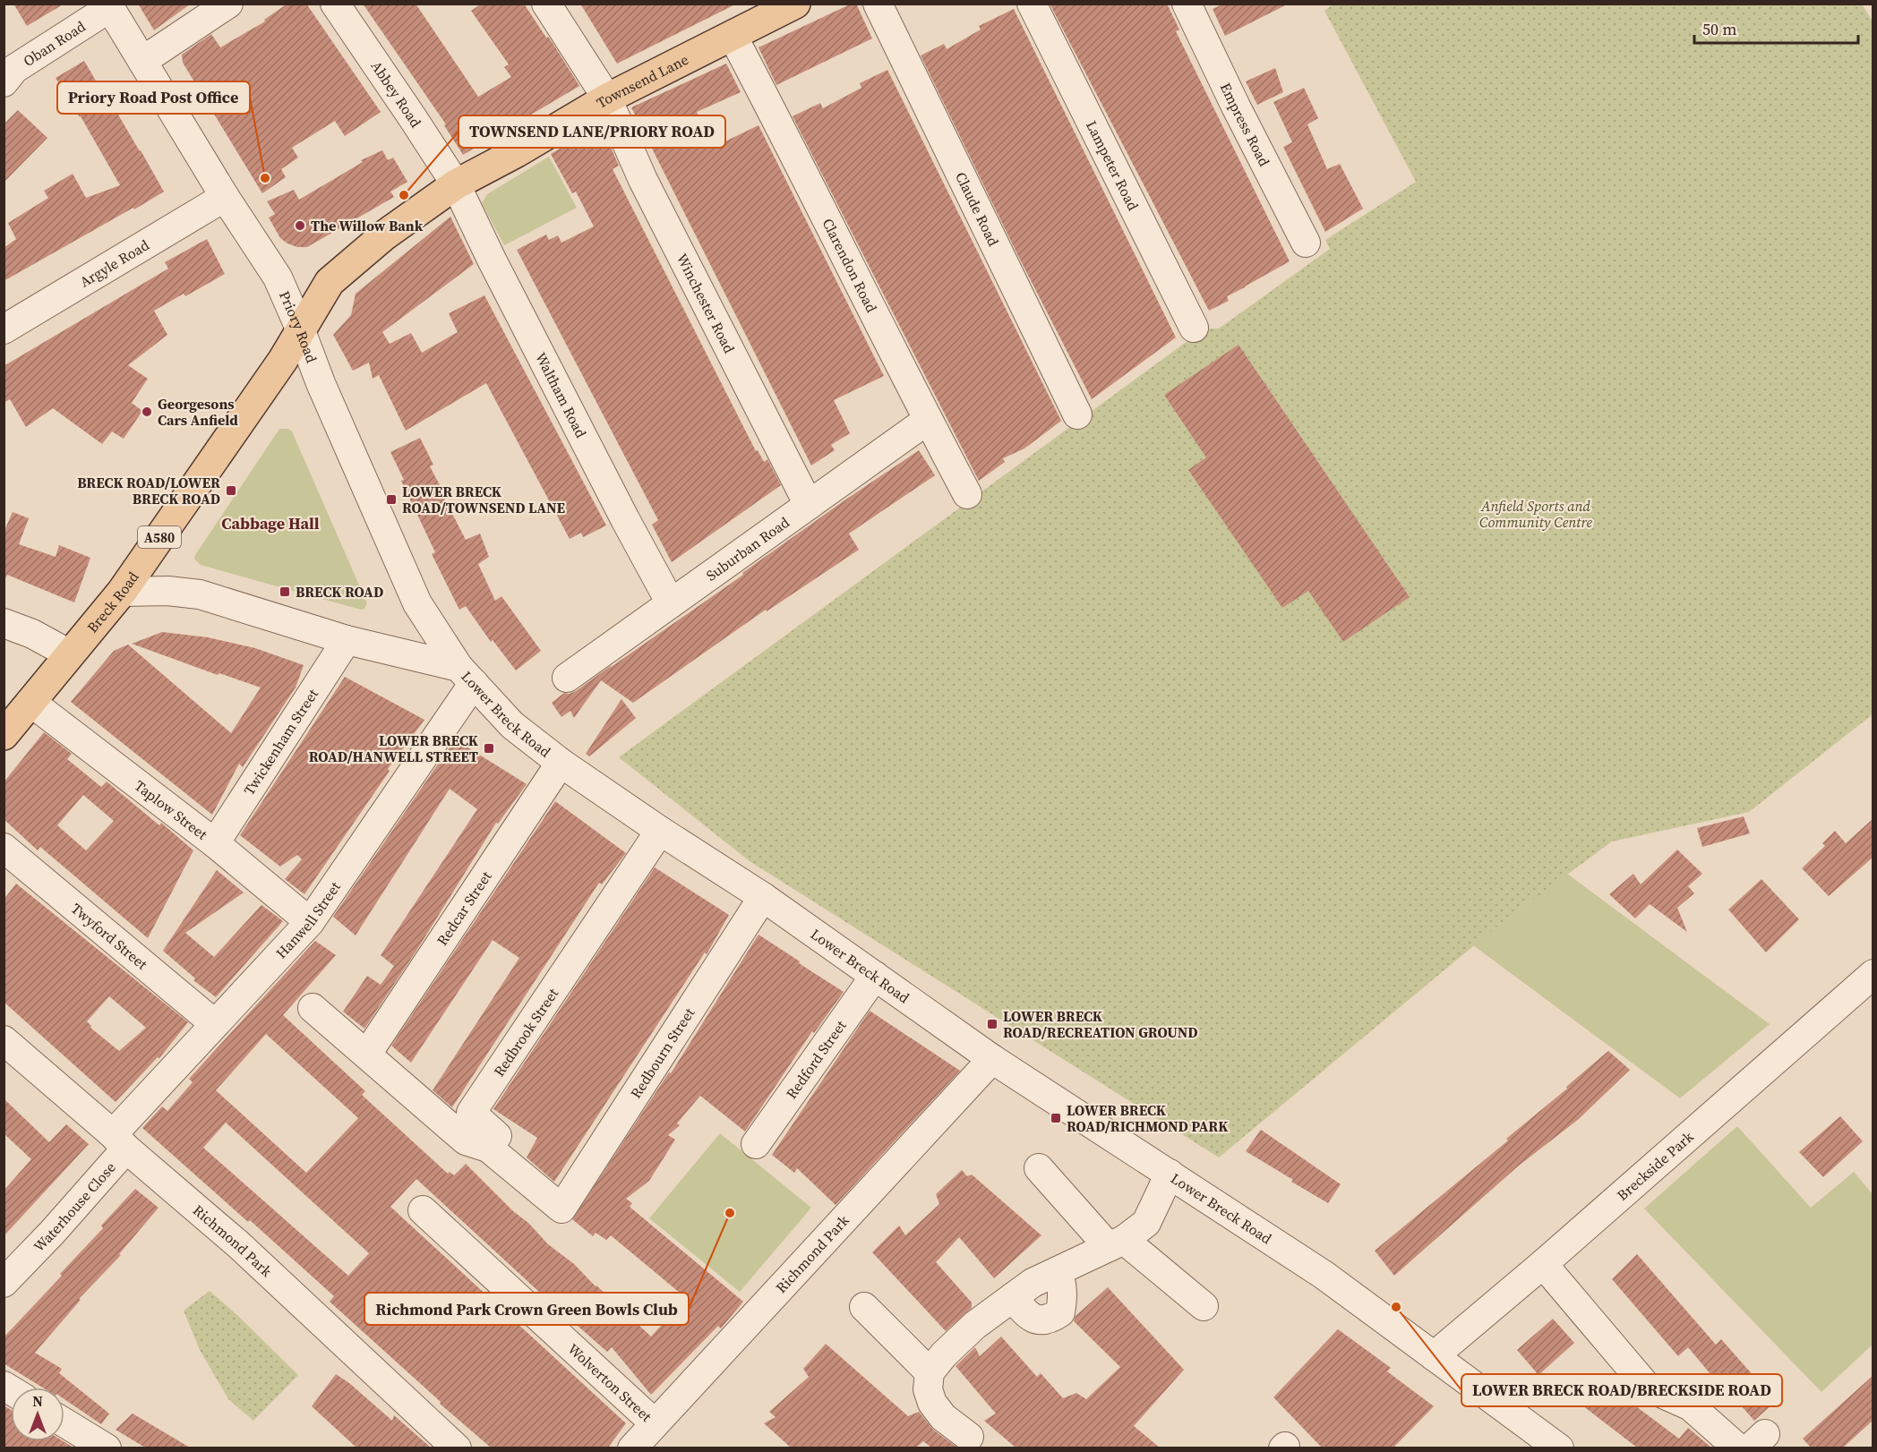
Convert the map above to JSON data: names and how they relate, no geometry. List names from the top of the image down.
{
  "streets": {
    "main road": ["Townsend Lane", "A580", "Breck Road"],
    "street": [
      "Oban Road",
      "Abbey Road",
      "Empress Road",
      "Lampeter Road",
      "Claude Road",
      "Argyle Road",
      "Clarendon Road",
      "Winchester Road",
      "Priory Road",
      "Waltham Road",
      "Suburban Road",
      "Lower Breck Road",
      "Twickenham Street",
      "Taplow Street",
      "Redcar Street",
      "Hanwell Street",
      "Twyford Street",
      "Redbrook Street",
      "Redbourn Street",
      "Redford Street",
      "Breckside Park",
      "Waterhouse Close",
      "Richmond Park",
      "Wolverton Street"
    ]
  },
  "crossings": [
    ["Oban Road", "Priory Road"],
    ["Townsend Lane", "Abbey Road"],
    ["Townsend Lane", "Clarendon Road"],
    ["Townsend Lane", "Winchester Road"],
    ["Townsend Lane", "Priory Road"],
    ["Townsend Lane", "Waltham Road"],
    ["Townsend Lane", "Breck Road"],
    ["Abbey Road", "Waltham Road"],
    ["Argyle Road", "Priory Road"],
    ["Clarendon Road", "Suburban Road"],
    ["Winchester Road", "Suburban Road"],
    ["Priory Road", "Breck Road"],
    ["Priory Road", "Lower Breck Road"],
    ["Priory Road", "Hanwell Street"],
    ["Waltham Road", "Suburban Road"],
    ["Breck Road", "Lower Breck Road"],
    ["Breck Road", "Taplow Street"],
    ["Lower Breck Road", "Twickenham Street"],
    ["Lower Breck Road", "Redcar Street"],
    ["Lower Breck Road", "Hanwell Street"],
    ["Lower Breck Road", "Redbrook Street"],
    ["Lower Breck Road", "Redbourn Street"],
    ["Lower Breck Road", "Redford Street"],
    ["Lower Breck Road", "Breckside Park"],
    ["Lower Breck Road", "Richmond Park"],
    ["Twickenham Street", "Taplow Street"],
    ["Taplow Street", "Hanwell Street"],
    ["Hanwell Street", "Twyford Street"],
    ["Hanwell Street", "Waterhouse Close"],
    ["Hanwell Street", "Richmond Park"],
    ["Redbrook Street", "Redbourn Street"],
    ["Waterhouse Close", "Richmond Park"],
    ["Richmond Park", "Wolverton Street"]
  ],
  "districts": ["Cabbage Hall"],
  "parks": ["Anfield Sports and Community Centre"],
  "places": {
    "other": [
      "Priory Road Post Office",
      "TOWNSEND LANE/PRIORY ROAD",
      "The Willow Bank",
      "Georgesons Cars Anfield",
      "Richmond Park Crown Green Bowls Club",
      "LOWER BRECK ROAD/BRECKSIDE ROAD"
    ],
    "transit": [
      "BRECK ROAD/LOWER BRECK ROAD",
      "LOWER BRECK ROAD/TOWNSEND LANE",
      "BRECK ROAD",
      "LOWER BRECK ROAD/HANWELL STREET",
      "LOWER BRECK ROAD/RECREATION GROUND",
      "LOWER BRECK ROAD/RICHMOND PARK"
    ]
  },
  "scale_bar": "50 m",
  "north": "top"
}
